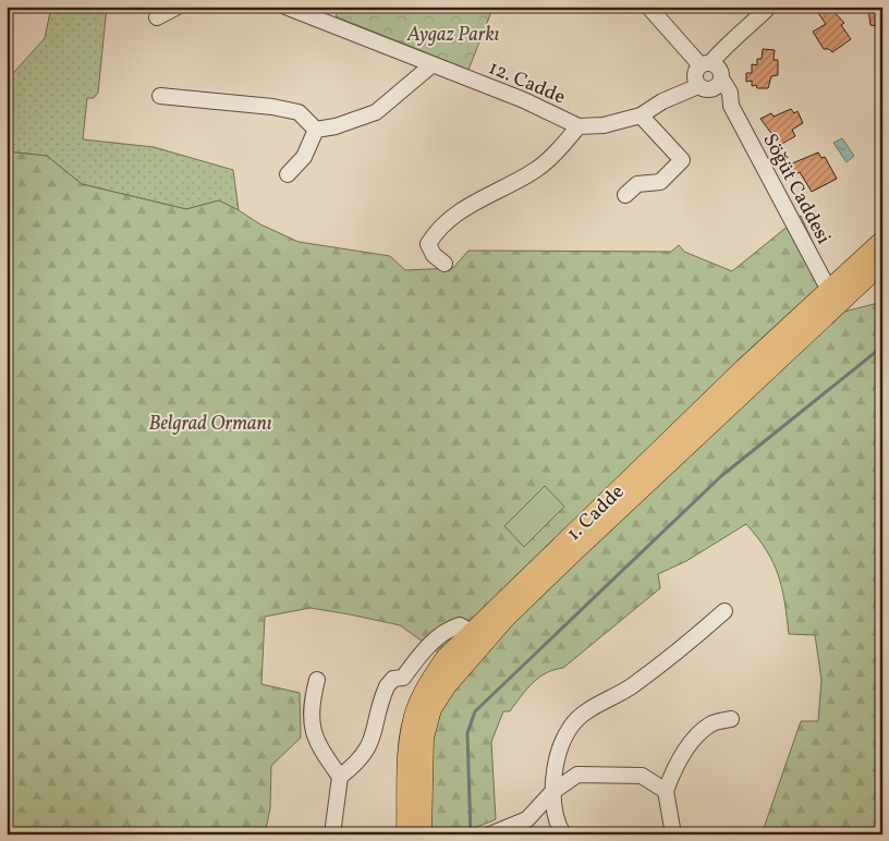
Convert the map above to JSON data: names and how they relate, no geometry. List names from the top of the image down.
{
  "streets": {
    "main road": ["1. Cadde"],
    "street": ["12. Cadde", "Söğüt Caddesi"]
  },
  "crossings": [
    ["12. Cadde", "Söğüt Caddesi"],
    ["Söğüt Caddesi", "1. Cadde"]
  ],
  "parks": ["Aygaz Parkı", "Belgrad Ormanı"]
}
